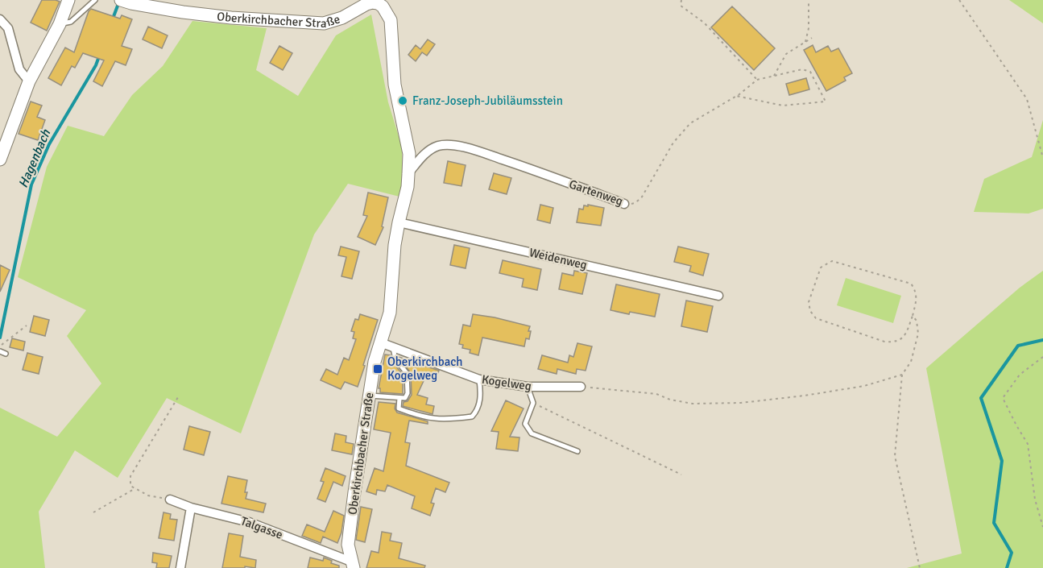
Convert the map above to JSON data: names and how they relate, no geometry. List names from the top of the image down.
{
  "streets": {
    "street": [
      "Oberkirchbacher Straße",
      "Gartenweg",
      "Weidenweg",
      "Kogelweg",
      "Talgasse"
    ]
  },
  "crossings": [
    ["Oberkirchbacher Straße", "Gartenweg"],
    ["Oberkirchbacher Straße", "Weidenweg"],
    ["Oberkirchbacher Straße", "Kogelweg"],
    ["Oberkirchbacher Straße", "Talgasse"]
  ],
  "water": ["Hagenbach"],
  "places": {
    "other": ["Franz-Joseph-Jubiläumsstein"],
    "transit": ["Oberkirchbach Kogelweg"]
  }
}
